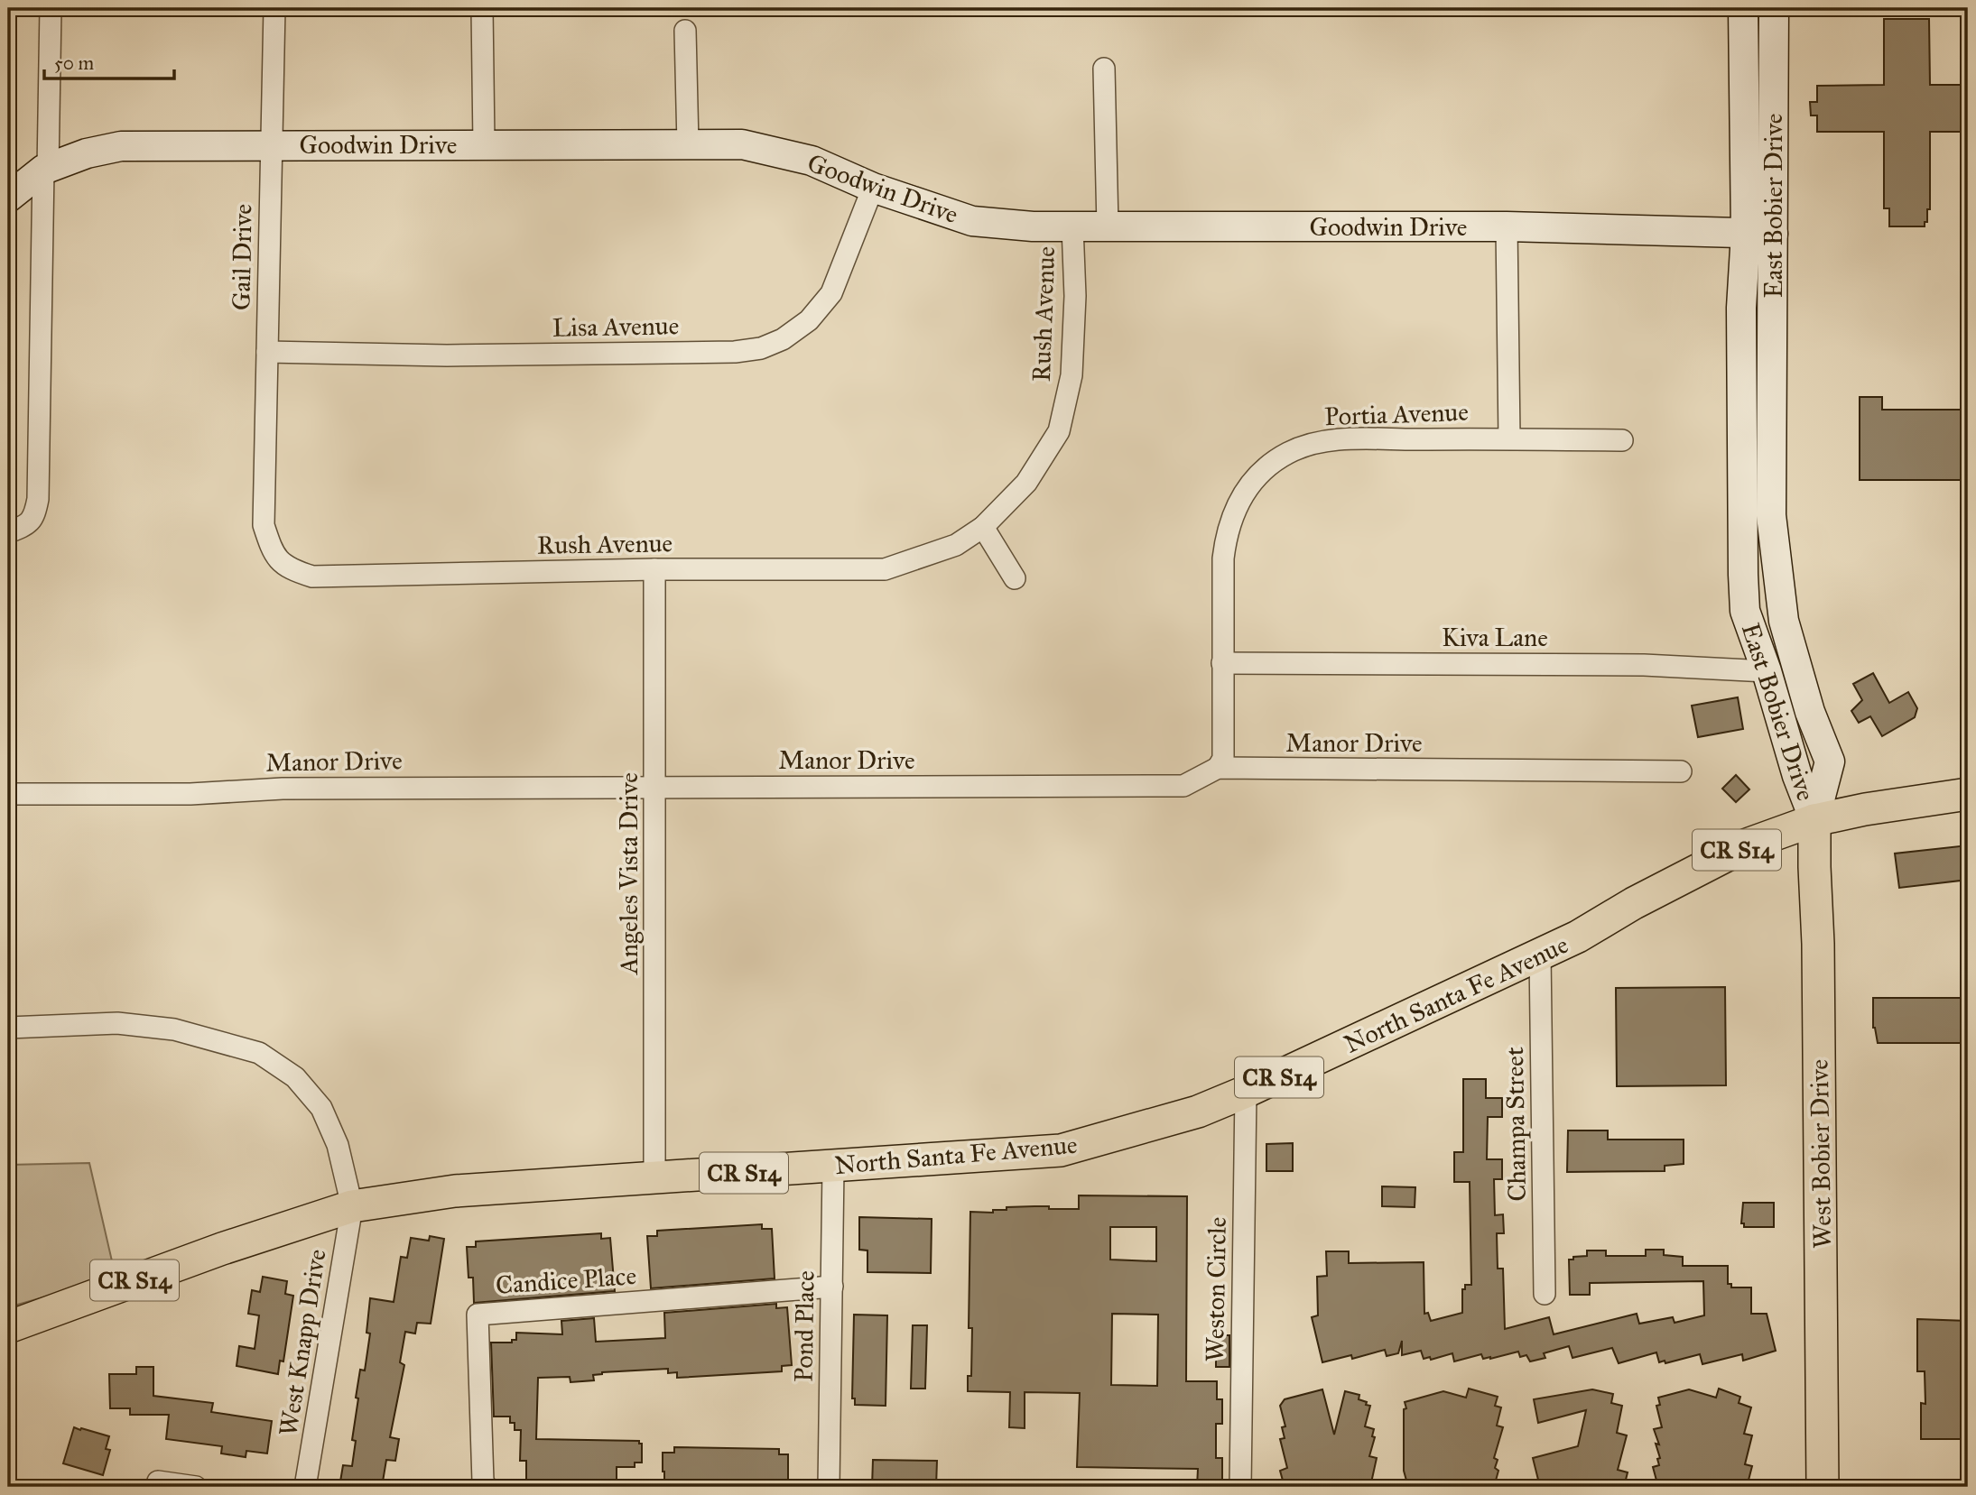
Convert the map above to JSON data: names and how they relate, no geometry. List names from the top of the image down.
{
  "streets": {
    "main road": ["CR S14", "North Santa Fe Avenue", "West Bobier Drive"],
    "street": [
      "Goodwin Drive",
      "East Bobier Drive",
      "Gail Drive",
      "Rush Avenue",
      "Lisa Avenue",
      "Portia Avenue",
      "Kiva Lane",
      "Manor Drive",
      "Angeles Vista Drive",
      "Champa Street",
      "Candice Place",
      "Weston Circle",
      "Pond Place",
      "West Knapp Drive"
    ]
  },
  "crossings": [
    ["Goodwin Drive", "East Bobier Drive"],
    ["Goodwin Drive", "Gail Drive"],
    ["Goodwin Drive", "Rush Avenue"],
    ["Goodwin Drive", "Lisa Avenue"],
    ["East Bobier Drive", "Kiva Lane"],
    ["East Bobier Drive", "North Santa Fe Avenue"],
    ["East Bobier Drive", "West Bobier Drive"],
    ["Gail Drive", "Rush Avenue"],
    ["Gail Drive", "Lisa Avenue"],
    ["Rush Avenue", "Angeles Vista Drive"],
    ["Portia Avenue", "Kiva Lane"],
    ["Portia Avenue", "Manor Drive"],
    ["Manor Drive", "Angeles Vista Drive"],
    ["Angeles Vista Drive", "North Santa Fe Avenue"],
    ["North Santa Fe Avenue", "Champa Street"],
    ["North Santa Fe Avenue", "West Bobier Drive"],
    ["North Santa Fe Avenue", "Weston Circle"],
    ["North Santa Fe Avenue", "Pond Place"],
    ["North Santa Fe Avenue", "West Knapp Drive"],
    ["Candice Place", "Pond Place"]
  ],
  "scale_bar": "50 m"
}
